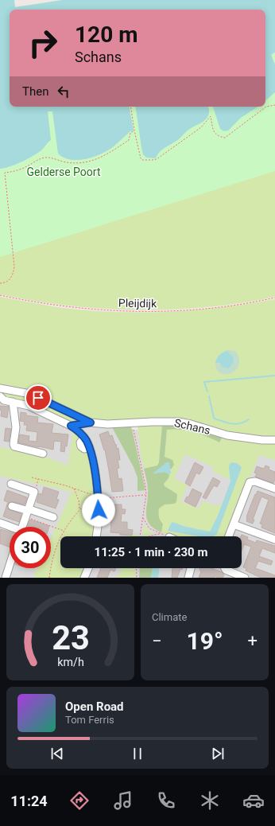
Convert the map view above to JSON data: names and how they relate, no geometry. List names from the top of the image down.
{
  "streets": {
    "street": ["Schans"],
    "path": ["Pleijdijk"]
  },
  "parks": ["Gelderse Poort"],
  "page": {
    "turn": ["120 m", "Schans"],
    "then": "Then",
    "limit": "30",
    "trip": "11:25 · 1 min · 230 m",
    "tile": "Climate",
    "heat": ["−", "19°", "+"],
    "song": ["Open Road", "Tom Ferris"],
    "tabs": "11:24",
    "gauge": ["23", "km/h"]
  }
}
